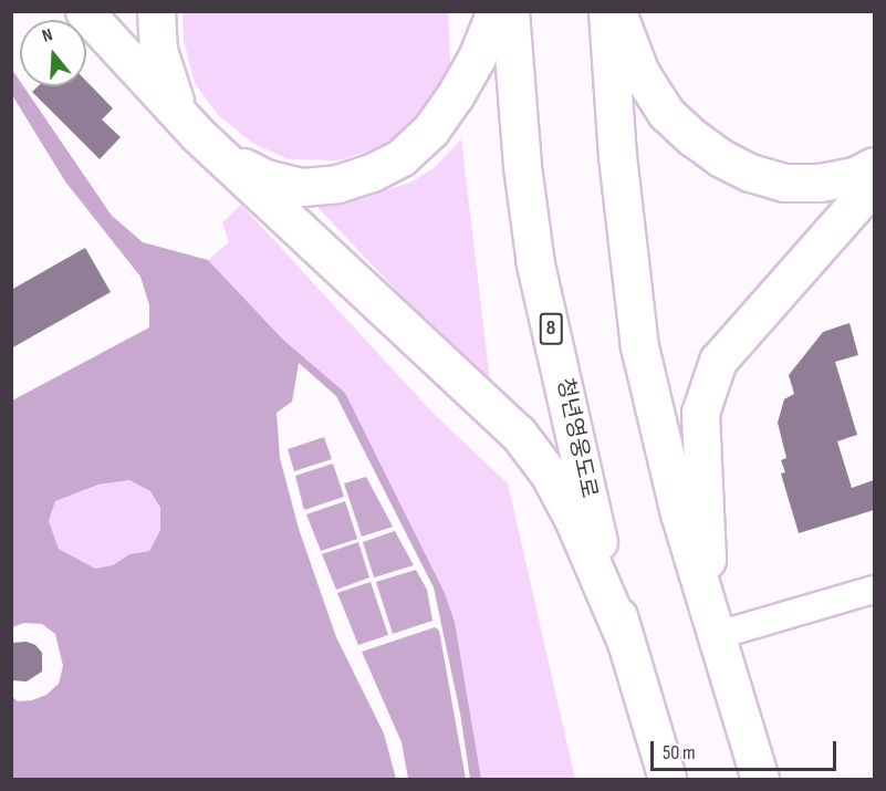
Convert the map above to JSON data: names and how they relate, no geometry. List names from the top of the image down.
{
  "streets": {
    "highway": ["8", "청년영웅도로"]
  },
  "scale_bar": "50 m",
  "north": "top"
}
